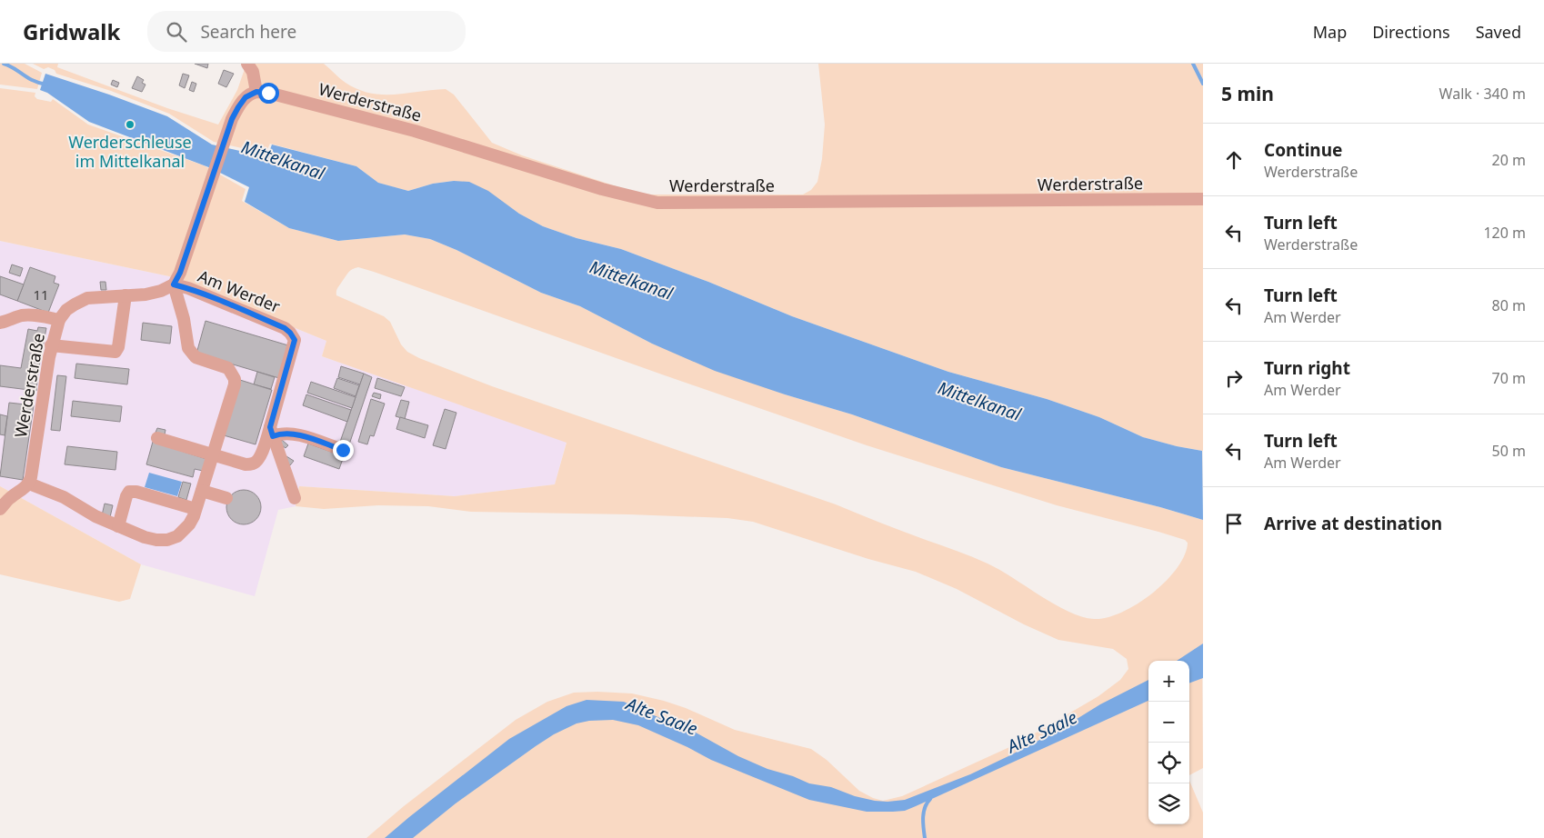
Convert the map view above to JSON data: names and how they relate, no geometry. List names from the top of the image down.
{
  "streets": {
    "street": ["Werderstraße", "Am Werder"]
  },
  "crossings": [
    ["Werderstraße", "Am Werder"]
  ],
  "water": ["Mittelkanal", "Alte Saale"],
  "places": ["Werderschleuse im Mittelkanal"],
  "house_numbers": ["11"],
  "page": {
    "header": "Gridwalk",
    "search": "Search here",
    "nav": ["Map", "Directions", "Saved"],
    "heading": ["5 min", "Walk · 340 m"],
    "list": [
      ["Continue", "Werderstraße", "20 m"],
      ["Turn left", "Werderstraße", "120 m"],
      ["Turn left", "Am Werder", "80 m"],
      ["Turn right", "Am Werder", "70 m"],
      ["Turn left", "Am Werder", "50 m"],
      "Arrive at destination"
    ],
    "map_buttons": ["+", "−"]
  }
}
